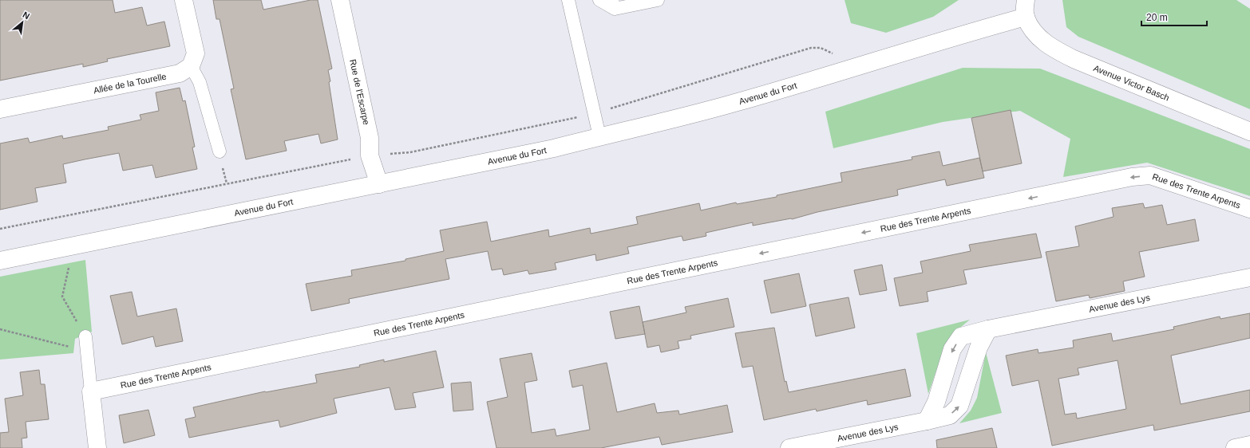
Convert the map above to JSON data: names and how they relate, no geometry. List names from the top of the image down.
{
  "streets": {
    "street": [
      "Allée de la Tourelle",
      "Avenue Victor Basch",
      "Rue de l’Escarpe",
      "Avenue du Fort",
      "Rue des Trente Arpents",
      "Avenue des Lys"
    ]
  },
  "crossings": [
    ["Avenue Victor Basch", "Avenue du Fort"],
    ["Rue de l’Escarpe", "Avenue du Fort"]
  ],
  "one_way": ["Rue des Trente Arpents"],
  "scale_bar": "20 m",
  "north": "top right"
}
